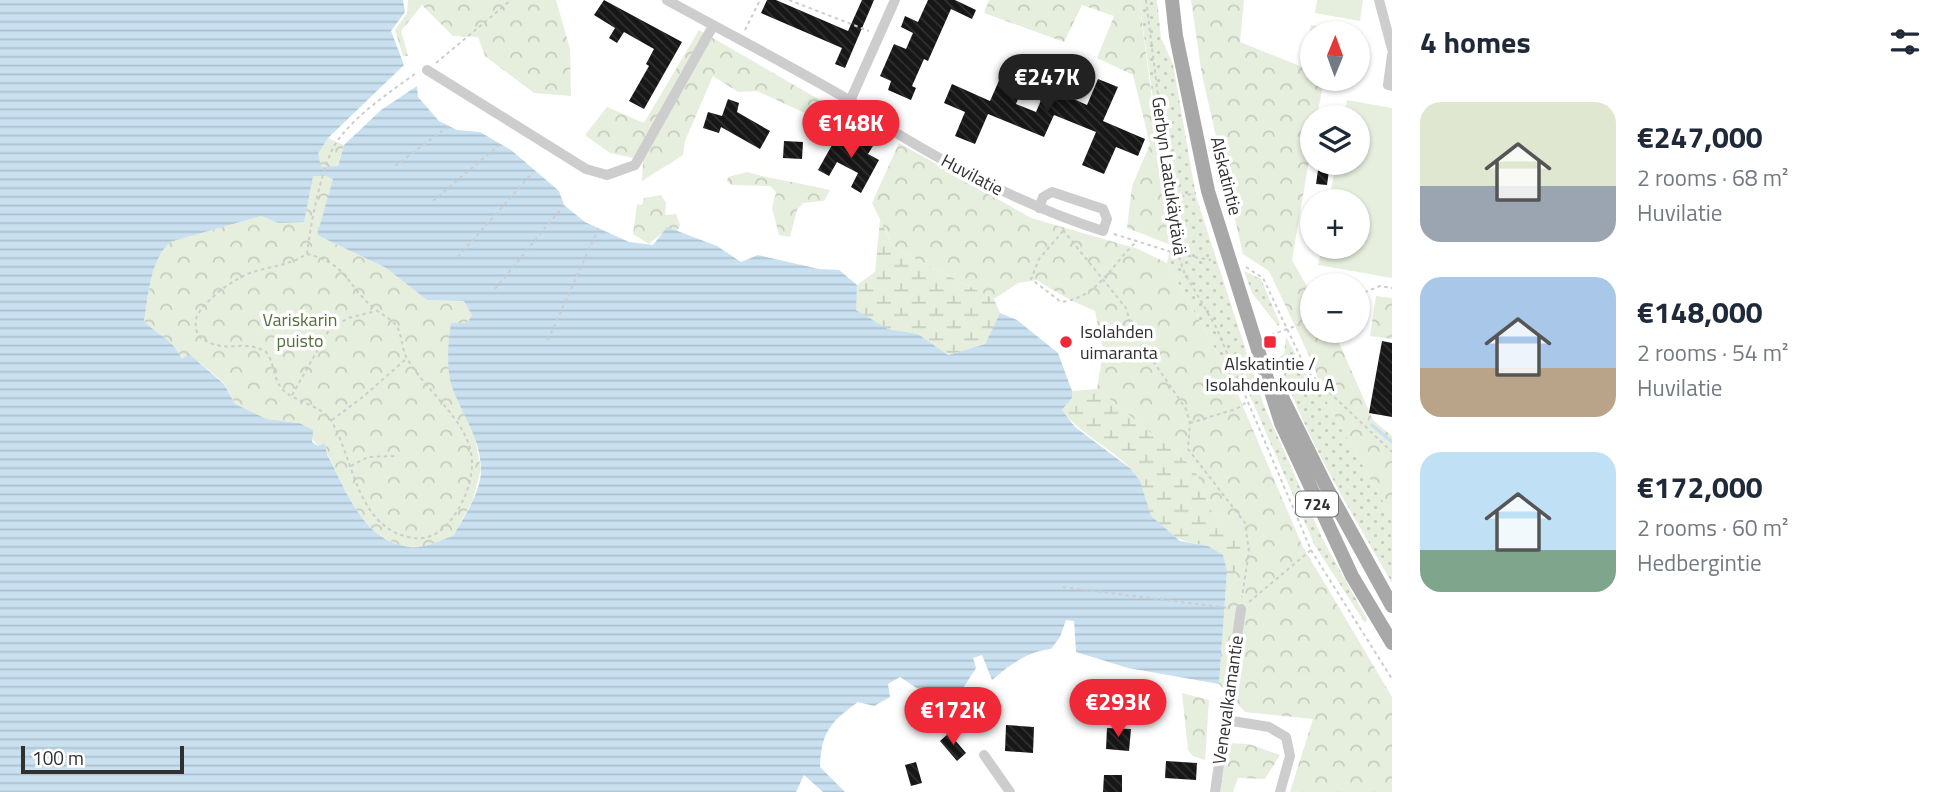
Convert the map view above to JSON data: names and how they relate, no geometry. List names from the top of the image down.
{
  "streets": {
    "main road": ["Alskatintie", "724"],
    "street": ["Huvilatie", "Venevalkamantie"],
    "path": ["Gerbyn Laatukäytävä"]
  },
  "parks": ["Variskarin puisto"],
  "places": {
    "other": ["Isolahden uimaranta"],
    "transit": ["Alskatintie / Isolahdenkoulu A"]
  },
  "scale_bar": "100 m",
  "north": "top",
  "page": {
    "heading": "4 homes",
    "map_buttons": ["+", "−"],
    "price": [
      "€247K",
      "€148K",
      "€293K",
      "€172K"
    ],
    "list": [
      {
        "name": "€247,000",
        "note": "2 rooms · 68 m² · Huvilatie"
      },
      {
        "name": "€148,000",
        "note": "2 rooms · 54 m² · Huvilatie"
      },
      {
        "name": "€172,000",
        "note": "2 rooms · 60 m² · Hedbergintie"
      }
    ],
    "scale": "100 m"
  }
}
